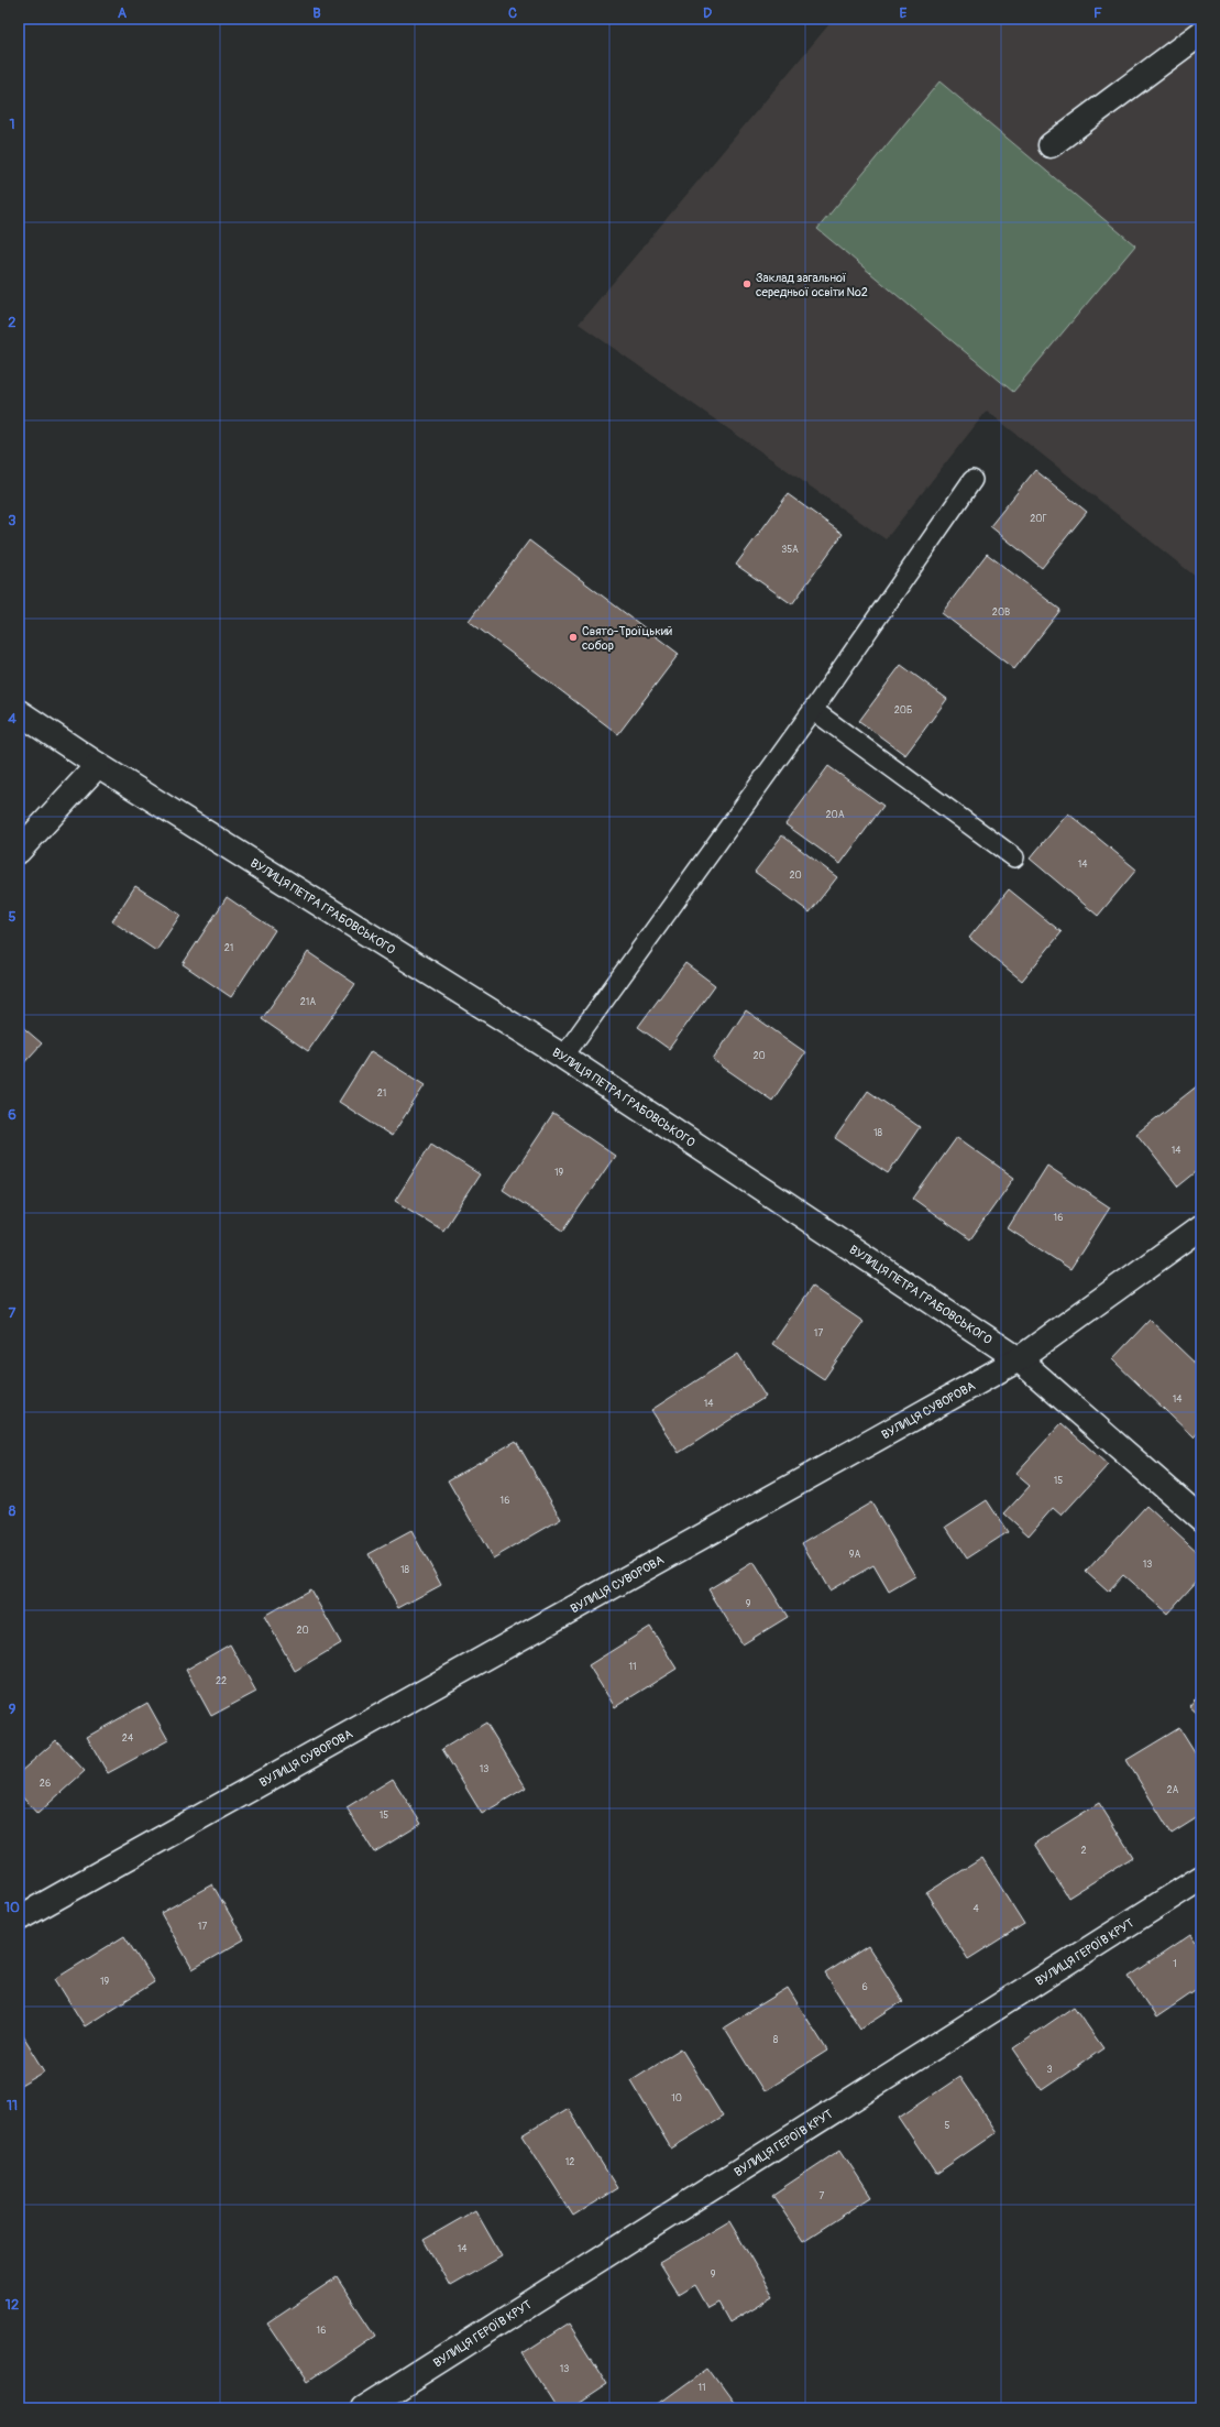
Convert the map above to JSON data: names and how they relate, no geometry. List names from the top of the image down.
{
  "streets": {
    "street": ["ВУЛИЦЯ ПЕТРА ГРАБОВСЬКОГО", "ВУЛИЦЯ СУВОРОВА", "ВУЛИЦЯ ГЕРОЇВ КРУТ"]
  },
  "crossings": [
    ["ВУЛИЦЯ ПЕТРА ГРАБОВСЬКОГО", "ВУЛИЦЯ СУВОРОВА"]
  ],
  "places": ["Заклад загальної середньої освіти №2", "Свято-Троїцький собор"],
  "house_numbers": [
    "20Г",
    "35А",
    "20В",
    "20Б",
    "20А",
    "14",
    "20",
    "21",
    "21А",
    "20",
    "21",
    "18",
    "14",
    "19",
    "16",
    "17",
    "14",
    "14",
    "15",
    "16",
    "9А",
    "13",
    "18",
    "9",
    "20",
    "11",
    "22",
    "24",
    "13",
    "26",
    "2А",
    "15",
    "2",
    "4",
    "17",
    "1",
    "19",
    "6",
    "8",
    "3",
    "10",
    "5",
    "12",
    "7",
    "14",
    "9",
    "16",
    "13",
    "11"
  ],
  "grid": {
    "columns": [
      "A",
      "B",
      "C",
      "D",
      "E",
      "F"
    ],
    "rows": [
      "1",
      "2",
      "3",
      "4",
      "5",
      "6",
      "7",
      "8",
      "9",
      "10",
      "11",
      "12"
    ]
  }
}
